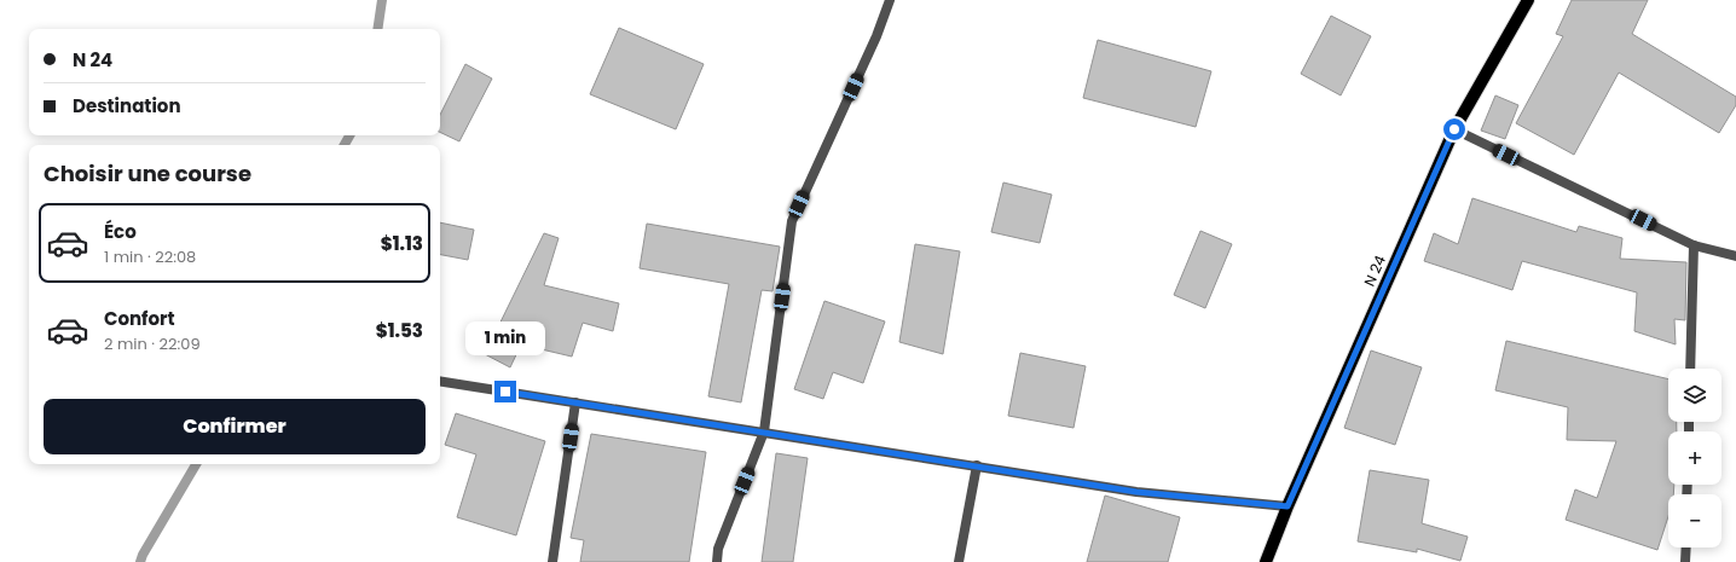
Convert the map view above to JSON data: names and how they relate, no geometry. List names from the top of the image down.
{
  "streets": {
    "main road": ["N 24"]
  },
  "page": {
    "banner": ["N 24", "Destination"],
    "heading": "Choisir une course",
    "list": [
      {
        "name": "Éco",
        "note": "1 min · 22:08",
        "value": "$1.13"
      },
      {
        "name": "Confort",
        "note": "2 min · 22:09",
        "value": "$1.53"
      }
    ],
    "bubble": "1 min",
    "map_buttons": ["+", "−"],
    "buttons": "Confirmer"
  }
}
